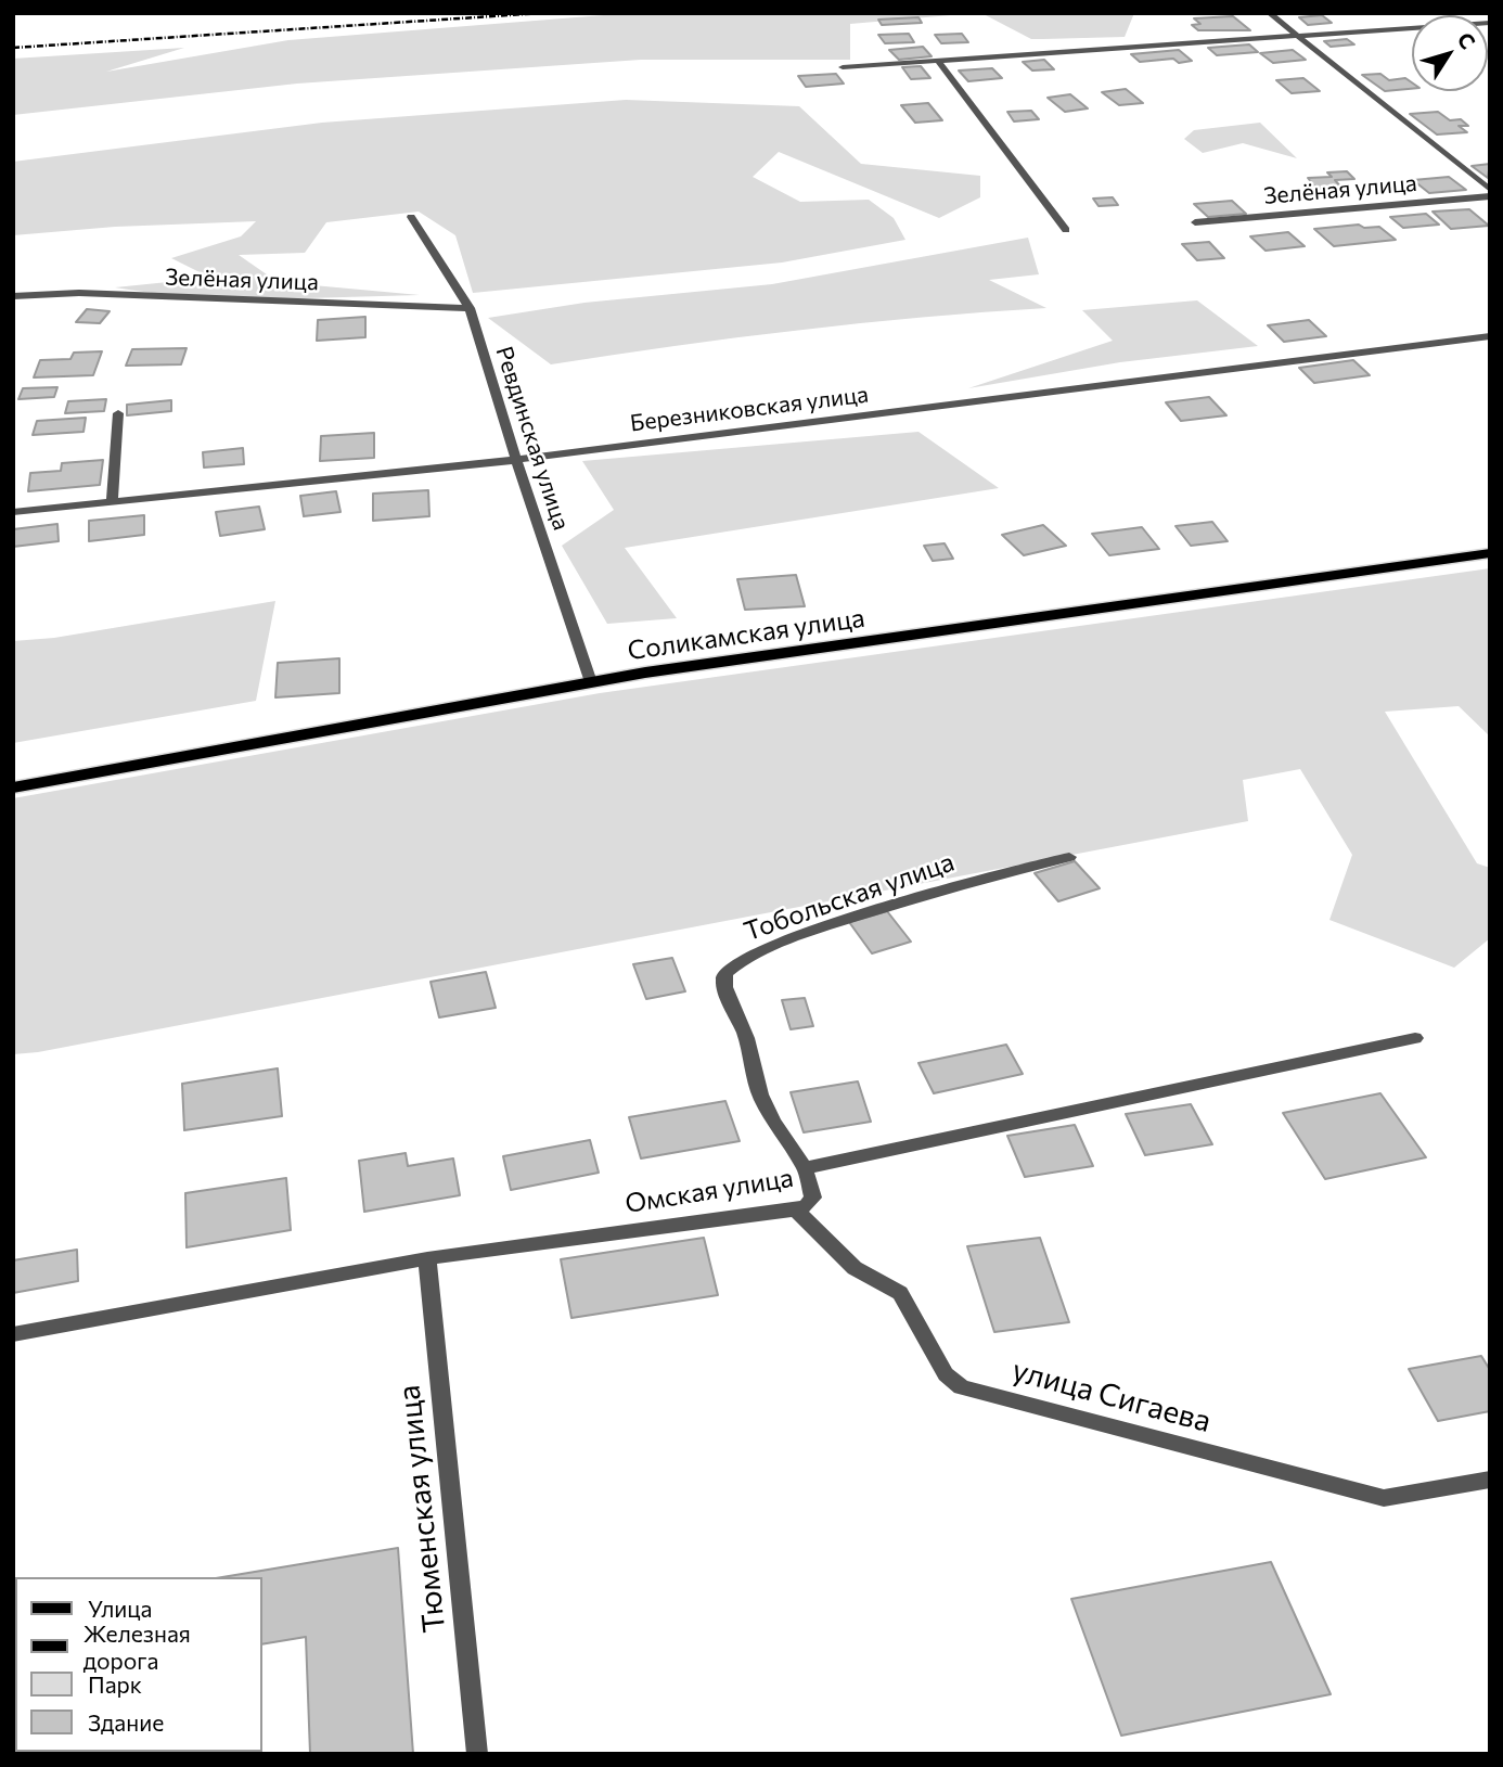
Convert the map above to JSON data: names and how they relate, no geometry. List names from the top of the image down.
{
  "streets": {
    "main road": ["Соликамская улица"],
    "street": [
      "Зелёная улица",
      "Березниковская улица",
      "Ревдинская улица",
      "Тобольская улица",
      "Омская улица",
      "улица Сигаева",
      "Тюменская улица"
    ]
  },
  "crossings": [
    ["Зелёная улица", "Ревдинская улица"],
    ["Березниковская улица", "Ревдинская улица"],
    ["Ревдинская улица", "Соликамская улица"],
    ["Тобольская улица", "Омская улица"],
    ["Омская улица", "улица Сигаева"],
    ["Омская улица", "Тюменская улица"]
  ],
  "legend": [
    "Улица",
    "Железная дорога",
    "Парк",
    "Здание"
  ],
  "north": "top right"
}
